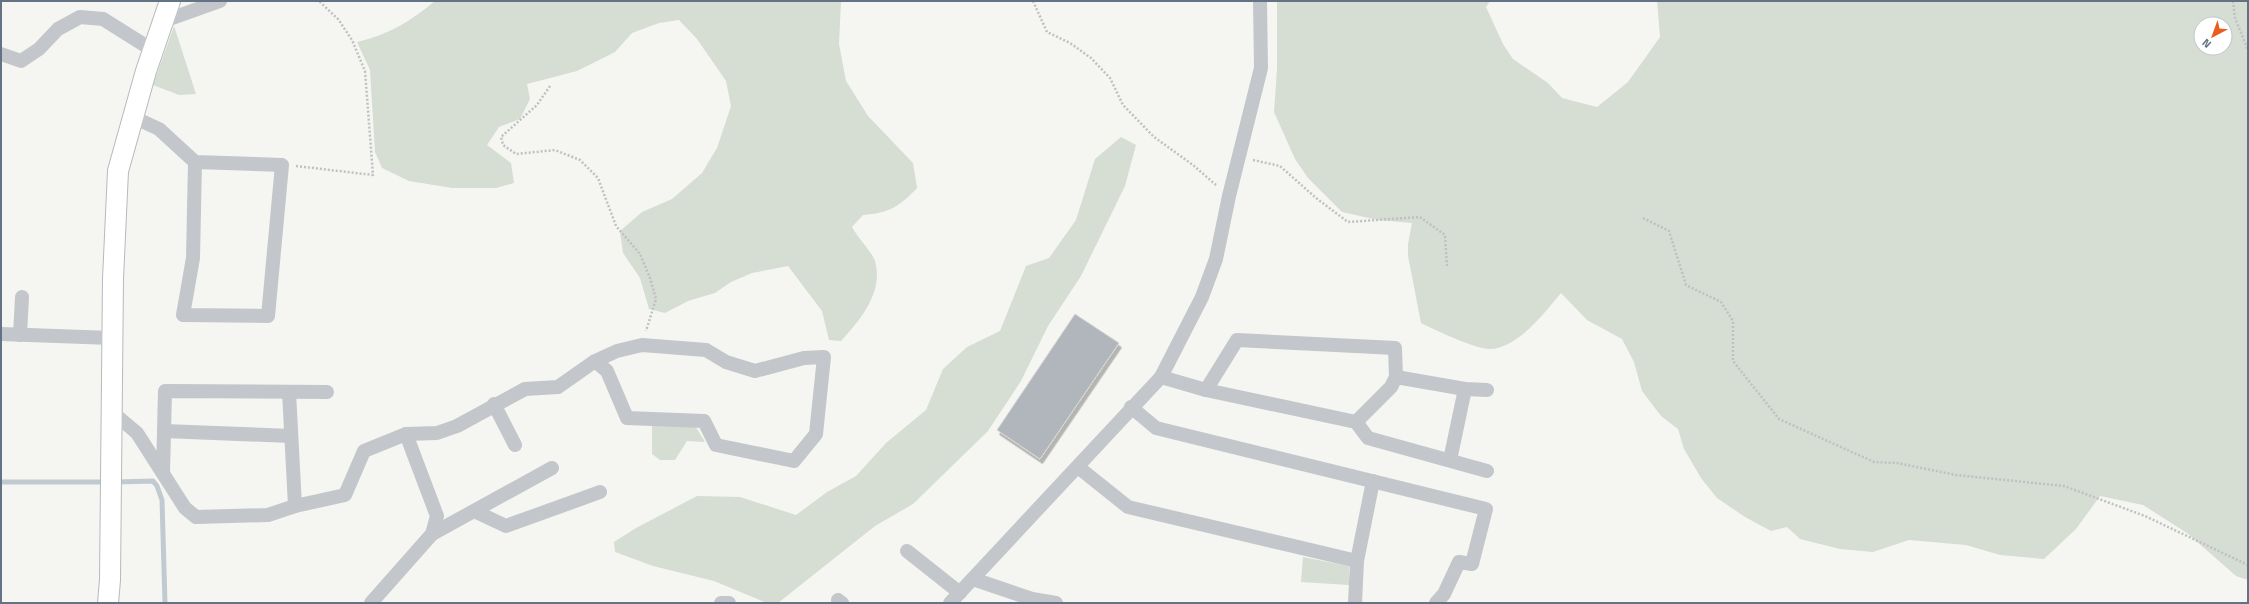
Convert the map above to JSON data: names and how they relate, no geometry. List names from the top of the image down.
{
  "north": "bottom left"
}
